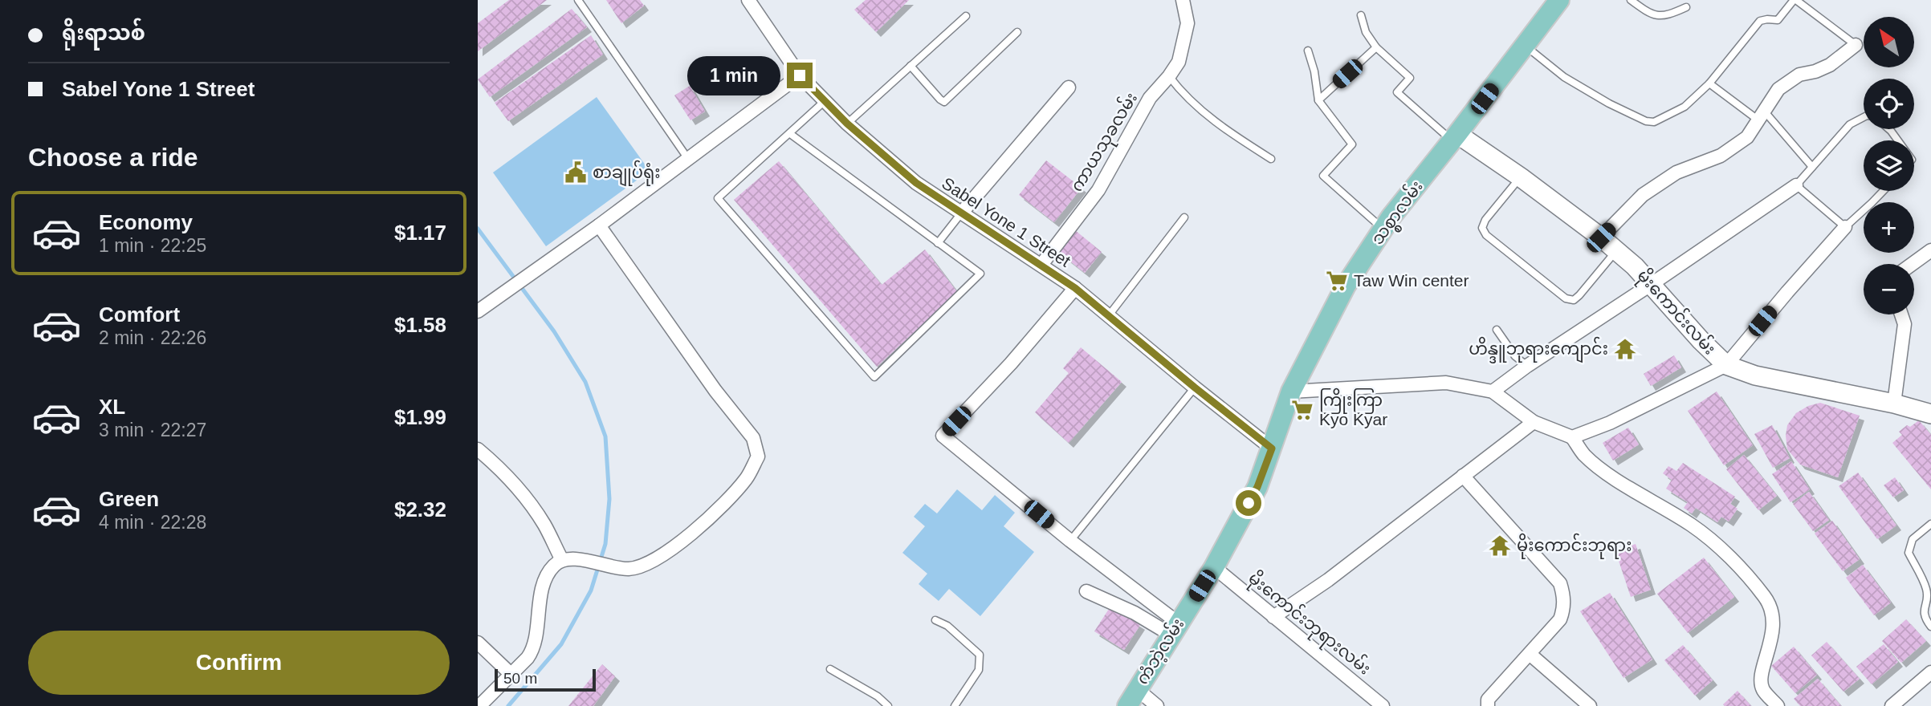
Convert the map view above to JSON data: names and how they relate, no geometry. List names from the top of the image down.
{
  "streets": {
    "main road": ["သစ္စာလမ်း", "မိုးကောင်းလမ်း", "ကံဘဲ့လမ်း"],
    "street": ["ကာယသုခလမ်း", "Sabel Yone 1 Street", "မိုးကောင်းဘုရားလမ်း"]
  },
  "crossings": [
    ["ကာယသုခလမ်း", "Sabel Yone 1 Street"],
    ["သစ္စာလမ်း", "Sabel Yone 1 Street"],
    ["သစ္စာလမ်း", "မိုးကောင်းလမ်း"],
    ["သစ္စာလမ်း", "ကံဘဲ့လမ်း"],
    ["Sabel Yone 1 Street", "ကံဘဲ့လမ်း"],
    ["မိုးကောင်းဘုရားလမ်း", "ကံဘဲ့လမ်း"]
  ],
  "places": {
    "public building": ["စာချုပ်ရုံး"],
    "supermarket": ["Taw Win center", "ကြိုးကြာ Kyo Kyar"],
    "temple": ["ဟိန္ဒူဘုရားကျောင်း", "မိုးကောင်းဘုရား"]
  },
  "scale_bar": "50 m",
  "north": "top left",
  "page": {
    "banner": ["ရိုးရာသစ်", "Sabel Yone 1 Street"],
    "map_buttons": ["+", "−"],
    "bubble": "1 min",
    "heading": "Choose a ride",
    "list": [
      {
        "name": "Economy",
        "note": "1 min · 22:25",
        "value": "$1.17"
      },
      {
        "name": "Comfort",
        "note": "2 min · 22:26",
        "value": "$1.58"
      },
      {
        "name": "XL",
        "note": "3 min · 22:27",
        "value": "$1.99"
      },
      {
        "name": "Green",
        "note": "4 min · 22:28",
        "value": "$2.32"
      }
    ],
    "buttons": "Confirm",
    "scale": "50 m"
  }
}
